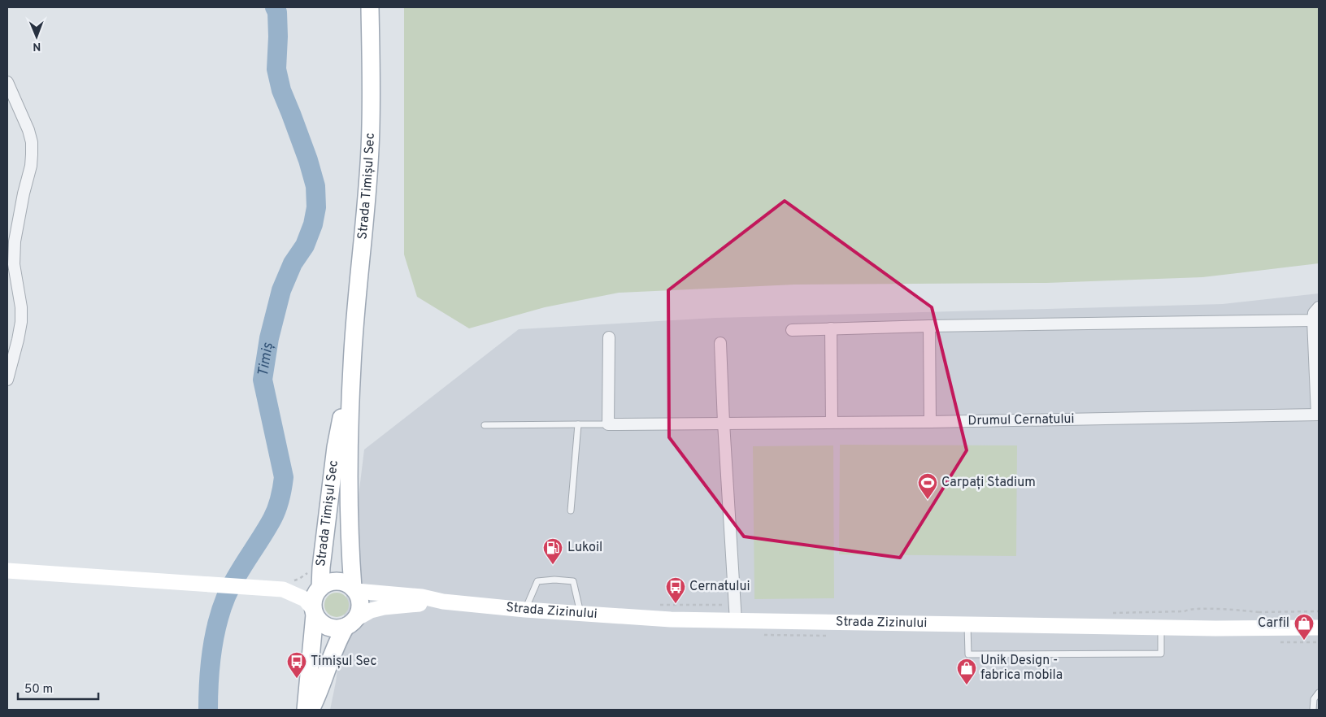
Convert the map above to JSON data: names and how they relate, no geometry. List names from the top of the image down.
{
  "streets": {
    "main road": ["Strada Timișul Sec", "Strada Zizinului"],
    "street": ["Drumul Cernatului"]
  },
  "crossings": [
    ["Strada Timișul Sec", "Strada Zizinului"]
  ],
  "water": ["Timiș"],
  "places": {
    "sports": ["Carpați Stadium"],
    "fuel station": ["Lukoil"],
    "bus stop": ["Cernatului", "Timișul Sec"],
    "shop": ["Carfil", "Unik Design - fabrica mobila"]
  },
  "scale_bar": "50 m",
  "north": "bottom"
}
